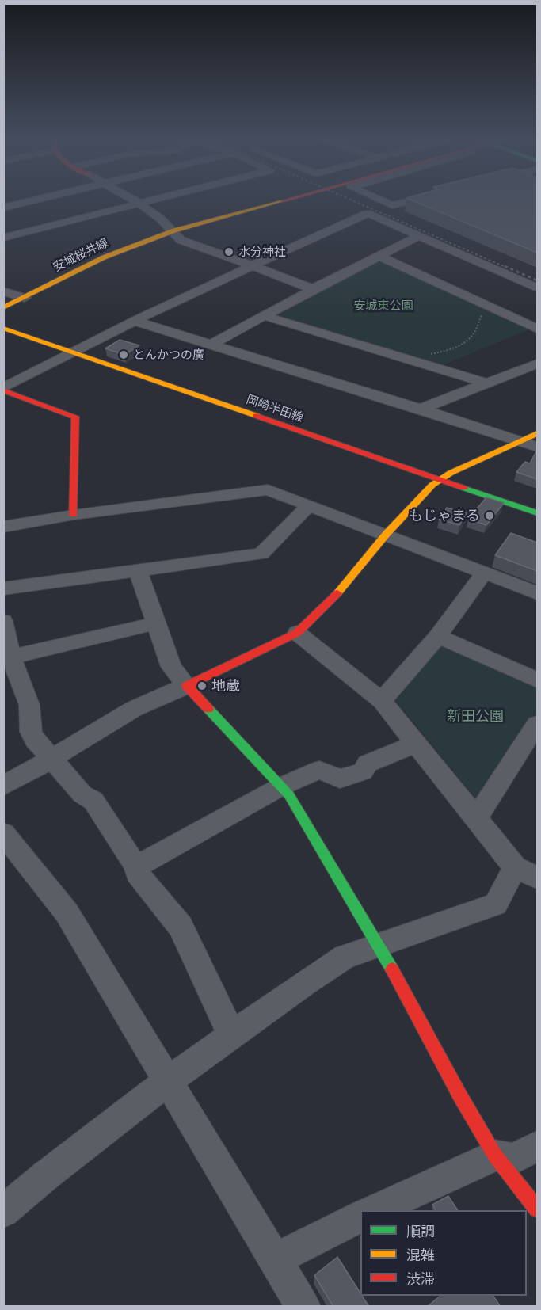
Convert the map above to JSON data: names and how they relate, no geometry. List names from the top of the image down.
{
  "streets": {
    "main road": ["安城桜井線", "岡崎半田線"]
  },
  "parks": ["安城東公園", "新田公園"],
  "places": [
    "水分神社",
    "とんかつの廣",
    "もじゃまる",
    "地蔵"
  ],
  "legend": ["順調", "混雑", "渋滞"]
}
